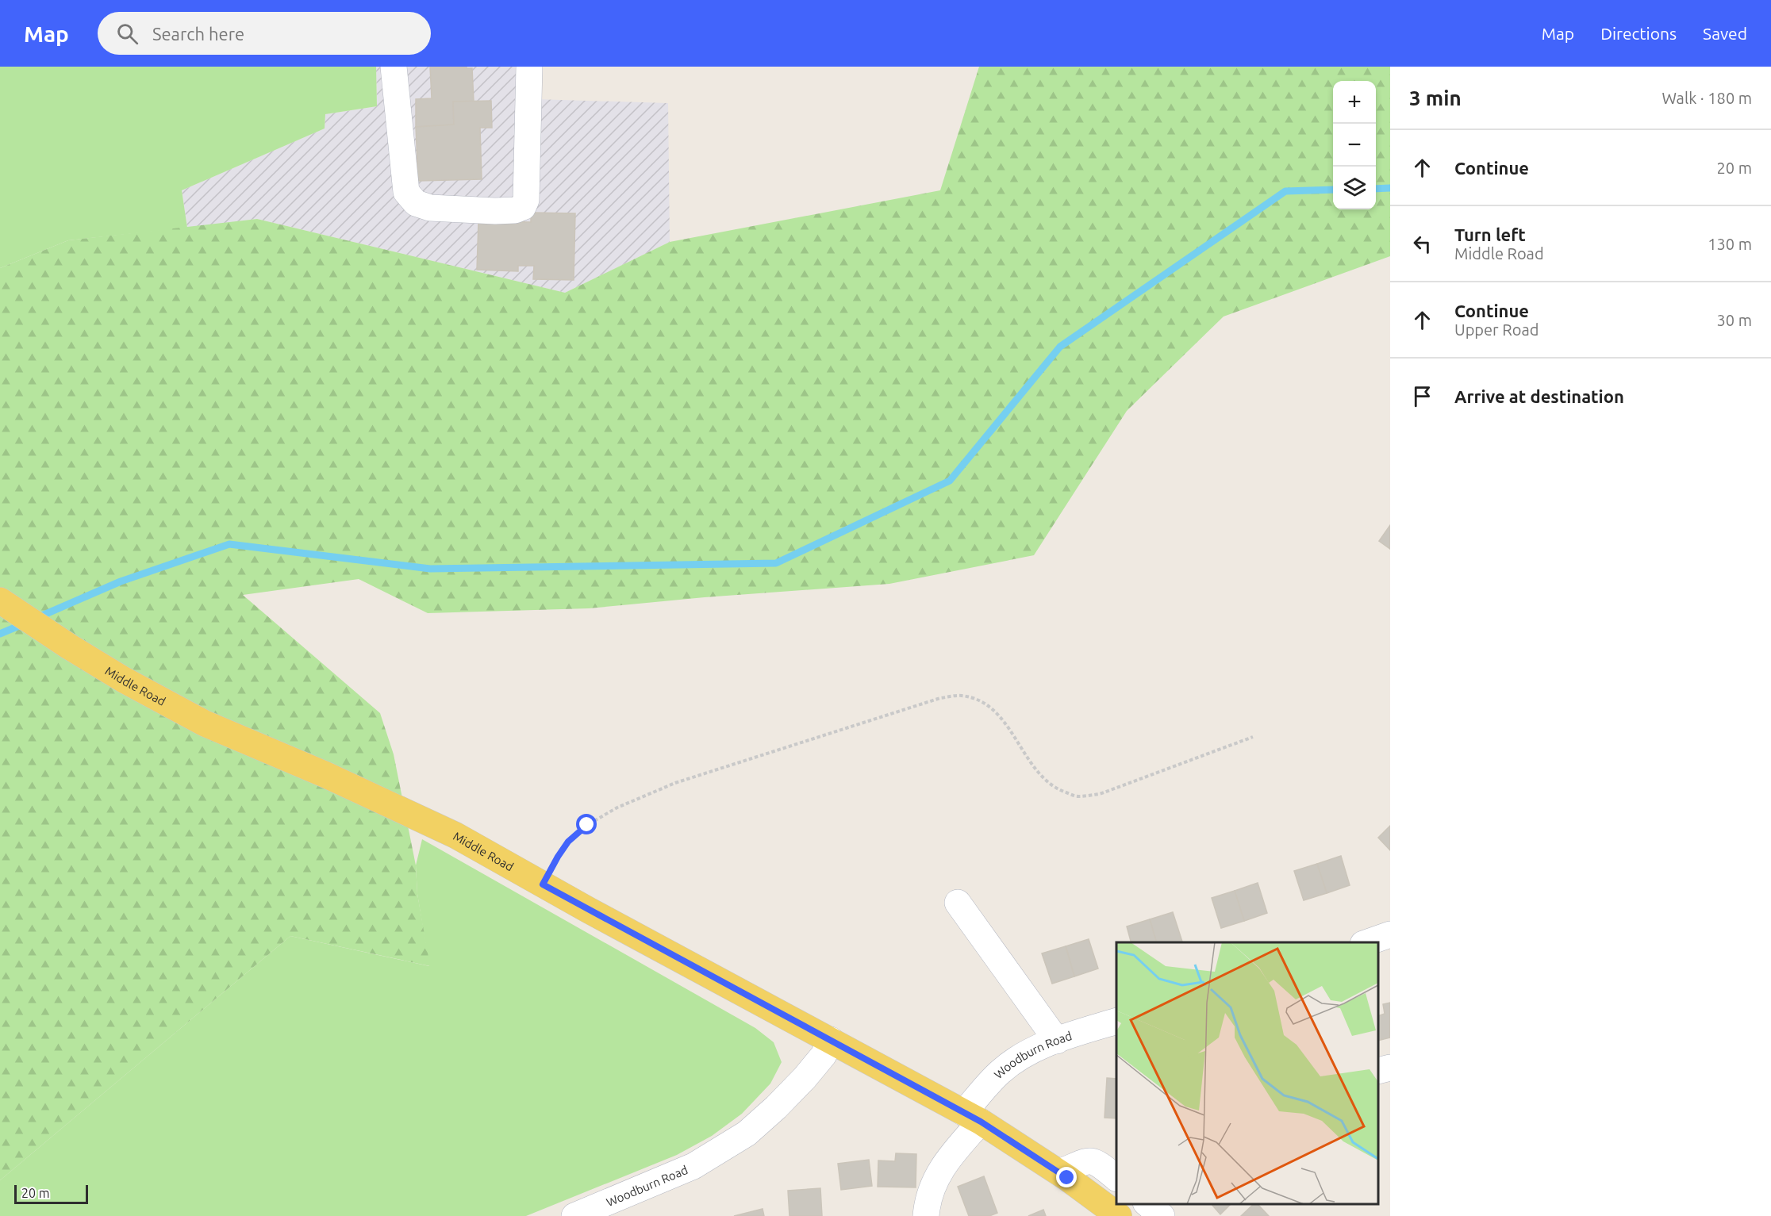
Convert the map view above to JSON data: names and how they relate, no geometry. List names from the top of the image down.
{
  "streets": {
    "main road": ["Middle Road"],
    "street": ["Woodburn Road"]
  },
  "crossings": [
    ["Middle Road", "Woodburn Road"]
  ],
  "scale_bar": "20 m",
  "page": {
    "header": "Map",
    "search": "Search here",
    "nav": ["Map", "Directions", "Saved"],
    "heading": ["3 min", "Walk · 180 m"],
    "map_buttons": ["+", "−"],
    "list": [
      ["Continue", "20 m"],
      ["Turn left", "Middle Road", "130 m"],
      ["Continue", "Upper Road", "30 m"],
      "Arrive at destination"
    ],
    "scale": "20 m"
  }
}
